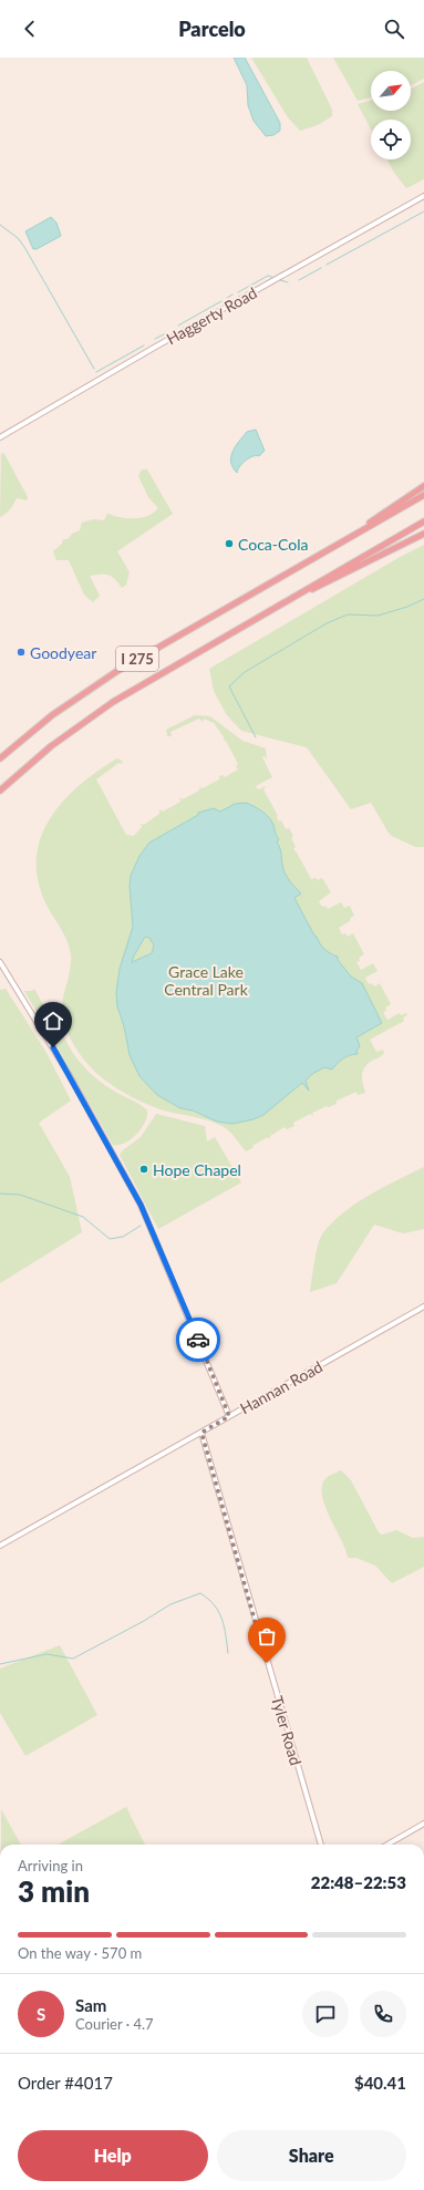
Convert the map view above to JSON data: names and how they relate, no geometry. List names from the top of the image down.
{
  "streets": {
    "highway": ["I 275"],
    "street": ["Haggerty Road", "Hannan Road", "Tyler Road"]
  },
  "crossings": [
    ["Hannan Road", "Tyler Road"]
  ],
  "parks": ["Grace Lake Central Park"],
  "places": ["Coca-Cola", "Goodyear", "Hope Chapel"],
  "north": "top right",
  "page": {
    "header": "Parcelo",
    "heading": ["3 min", "Arriving in", "22:48–22:53"],
    "panel": [
      "Sam",
      "Courier · 4.7",
      "Order #4017",
      "$40.41"
    ],
    "bar": "On the way · 570 m",
    "round": "S",
    "buttons": ["Help", "Share"]
  }
}
